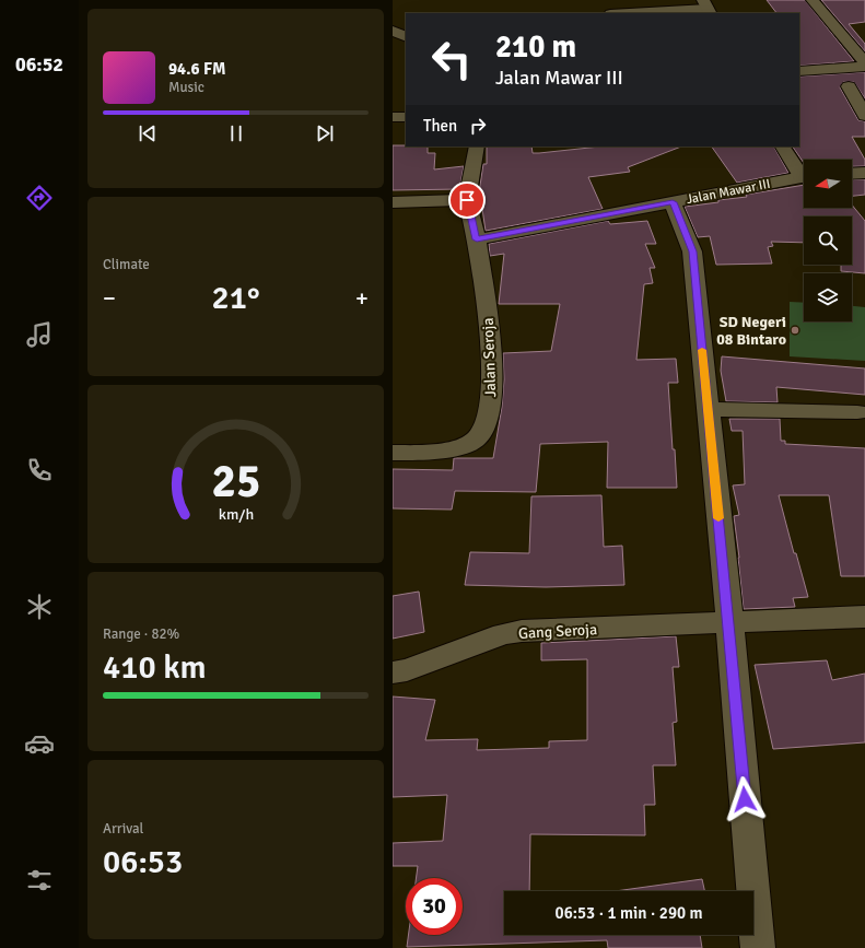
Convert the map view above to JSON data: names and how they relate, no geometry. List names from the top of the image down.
{
  "streets": {
    "street": ["Jalan Mawar III", "Jalan Seroja", "Gang Seroja"]
  },
  "crossings": [
    ["Jalan Mawar III", "Jalan Seroja"]
  ],
  "places": ["SD Negeri 08 Bintaro"],
  "north": "left",
  "page": {
    "tabs": "06:52",
    "turn": ["210 m", "Jalan Mawar III"],
    "song": ["94.6 FM", "Music"],
    "then": "Then",
    "tile": [
      "Climate",
      ["Range · 82%", "410 km"],
      ["Arrival", "06:53"]
    ],
    "heat": ["−", "21°", "+"],
    "limit": "30",
    "trip": "06:53 · 1 min · 290 m",
    "gauge": ["25", "km/h"]
  }
}
